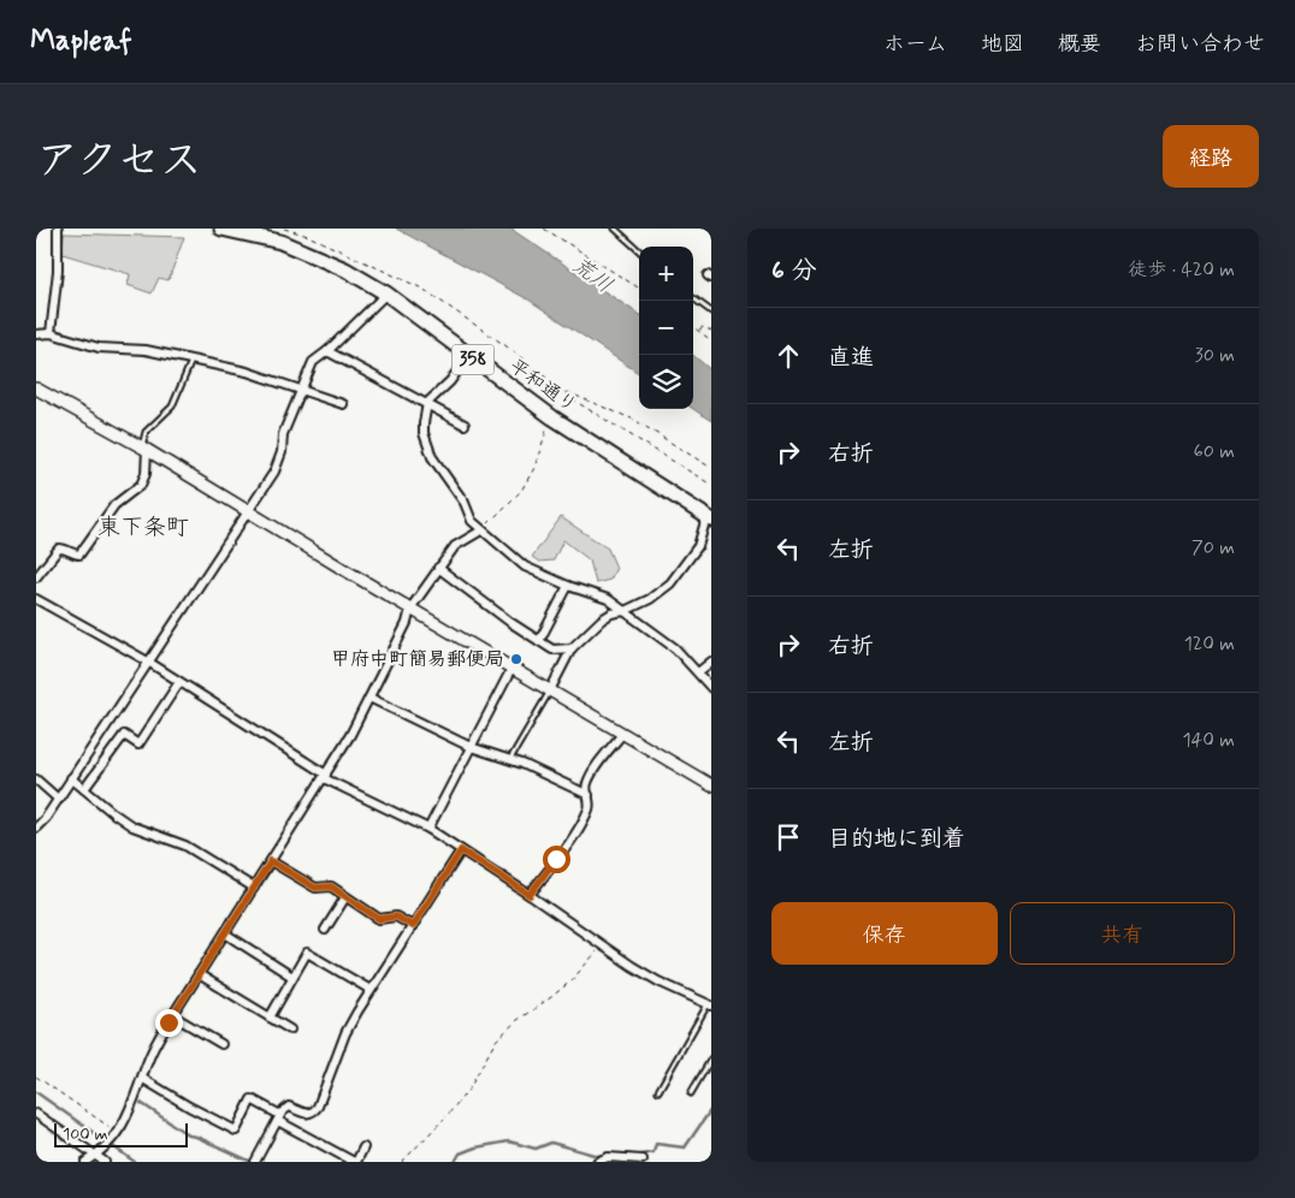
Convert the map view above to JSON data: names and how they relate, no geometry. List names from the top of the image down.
{
  "streets": {
    "highway": ["358", "平和通り"]
  },
  "districts": ["東下条町"],
  "water": ["荒川"],
  "places": ["甲府中町簡易郵便局"],
  "scale_bar": "100 m",
  "page": {
    "header": "Mapleaf",
    "nav": [
      "ホーム",
      "地図",
      "概要",
      "お問い合わせ"
    ],
    "title": "アクセス",
    "buttons": [
      "経路",
      ["保存", "共有"]
    ],
    "heading": ["6 分", "徒歩 · 420 m"],
    "map_buttons": ["+", "−"],
    "list": [
      ["直進", "30 m"],
      ["右折", "60 m"],
      ["左折", "70 m"],
      ["右折", "120 m"],
      ["左折", "140 m"],
      "目的地に到着"
    ],
    "scale": "100 m"
  }
}
